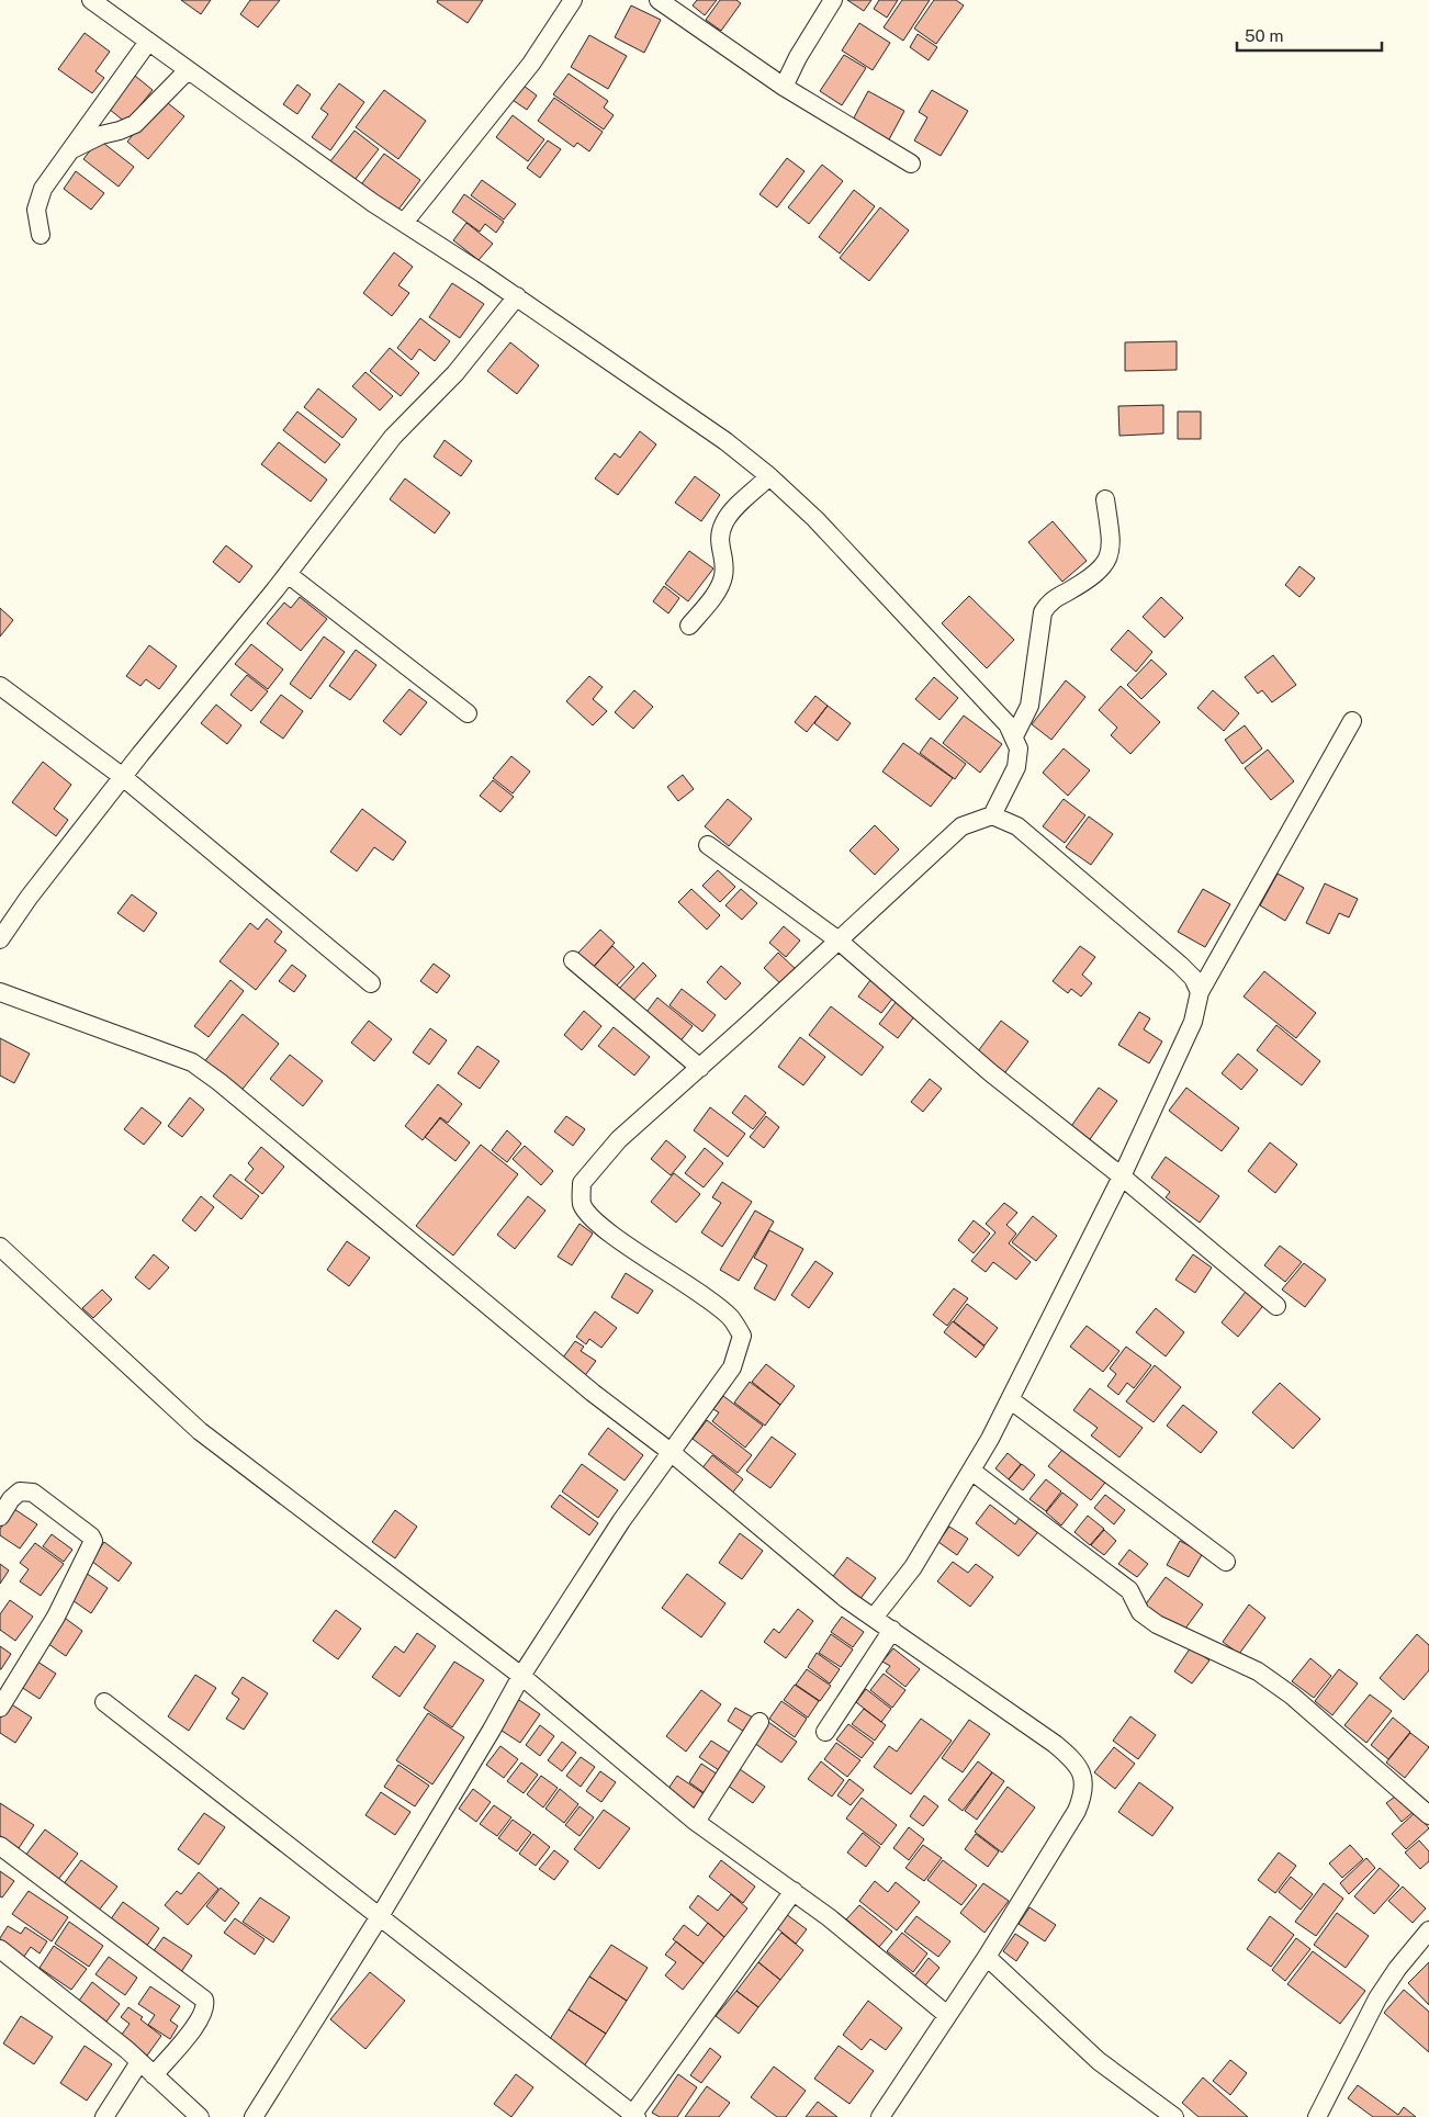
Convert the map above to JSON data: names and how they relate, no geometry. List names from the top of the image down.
{
  "scale_bar": "50 m"
}
